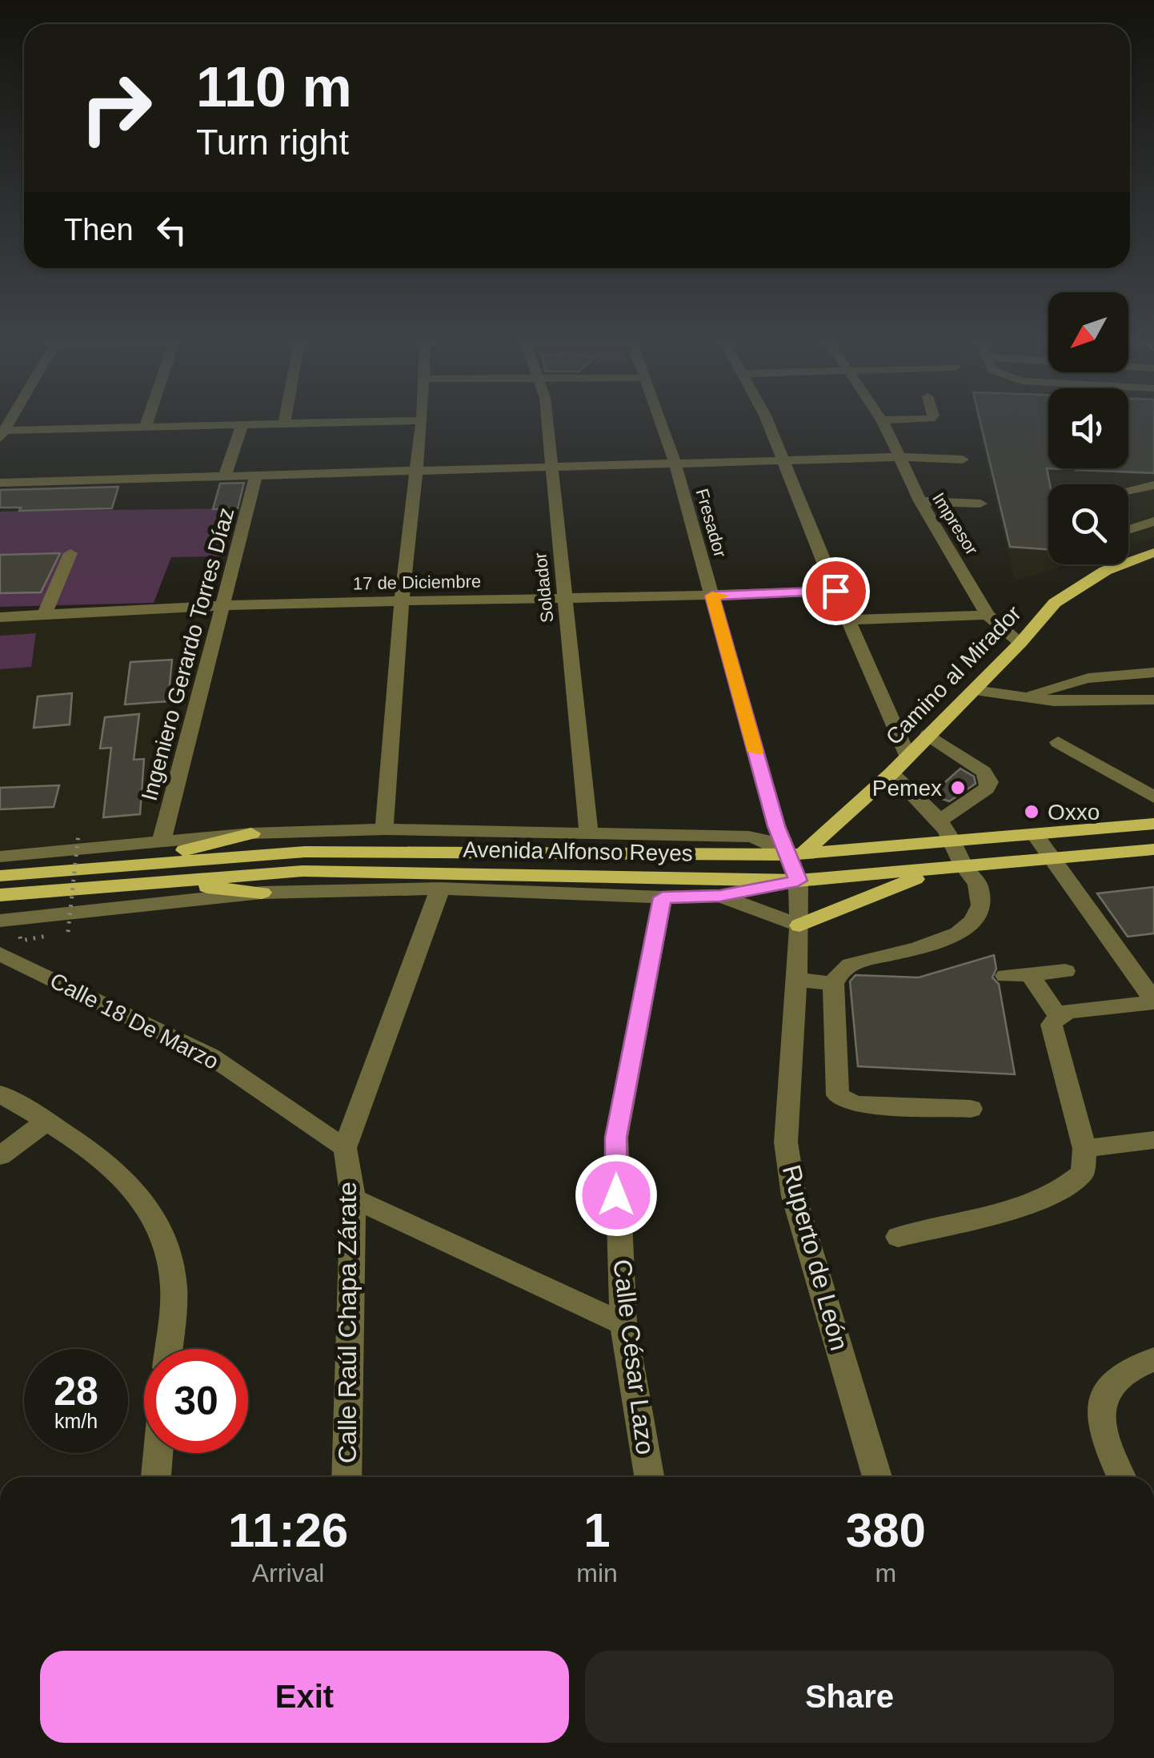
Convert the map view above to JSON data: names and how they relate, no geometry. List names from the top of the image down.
{
  "streets": {
    "main road": ["Camino al Mirador", "Avenida Alfonso Reyes"],
    "street": [
      "Fresador",
      "Impresor",
      "17 de Diciembre",
      "Soldador",
      "Ingeniero Gerardo Torres Díaz",
      "Calle 18 De Marzo",
      "Ruperto de León",
      "Calle Raúl Chapa Zárate",
      "Calle César Lazo"
    ]
  },
  "crossings": [
    ["Fresador", "17 de Diciembre"],
    ["Fresador", "Camino al Mirador"],
    ["Fresador", "Avenida Alfonso Reyes"],
    ["Impresor", "Camino al Mirador"],
    ["17 de Diciembre", "Soldador"],
    ["17 de Diciembre", "Ingeniero Gerardo Torres Díaz"],
    ["Camino al Mirador", "Avenida Alfonso Reyes"],
    ["Avenida Alfonso Reyes", "Ruperto de León"],
    ["Calle 18 De Marzo", "Calle Raúl Chapa Zárate"]
  ],
  "places": ["Pemex", "Oxxo"],
  "north": "bottom left",
  "page": {
    "turn": ["110 m", "Turn right"],
    "then": "Then",
    "speed": "28 km/h",
    "limit": "30",
    "eta": [
      "11:26",
      "Arrival",
      "1",
      "min",
      "380",
      "m"
    ],
    "buttons": ["Exit", "Share"]
  }
}
